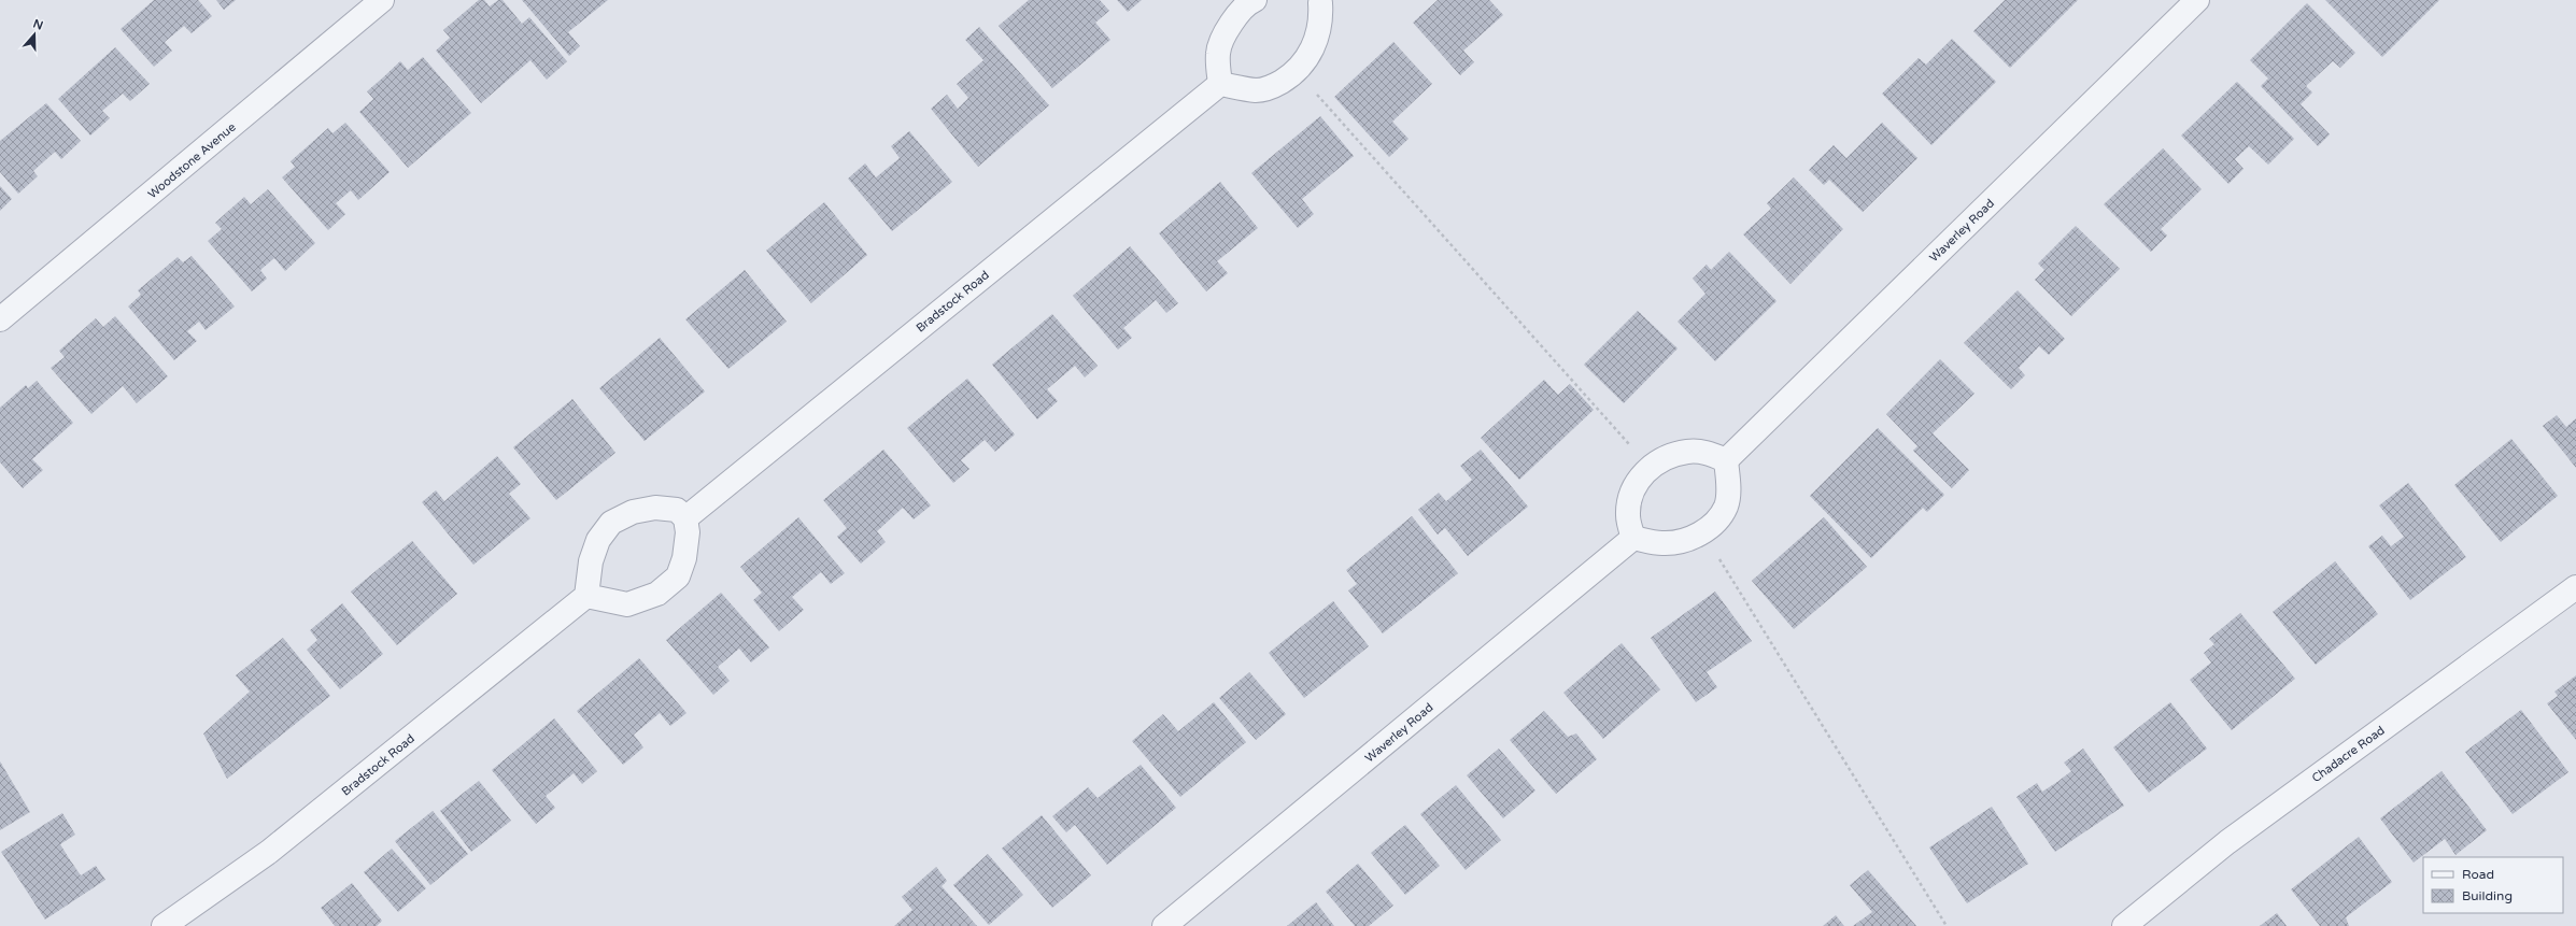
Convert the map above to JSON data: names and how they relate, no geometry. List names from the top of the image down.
{
  "streets": {
    "street": [
      "Woodstone Avenue",
      "Waverley Road",
      "Bradstock Road",
      "Chadacre Road"
    ]
  },
  "legend": ["Road", "Building"],
  "north": "top"
}
